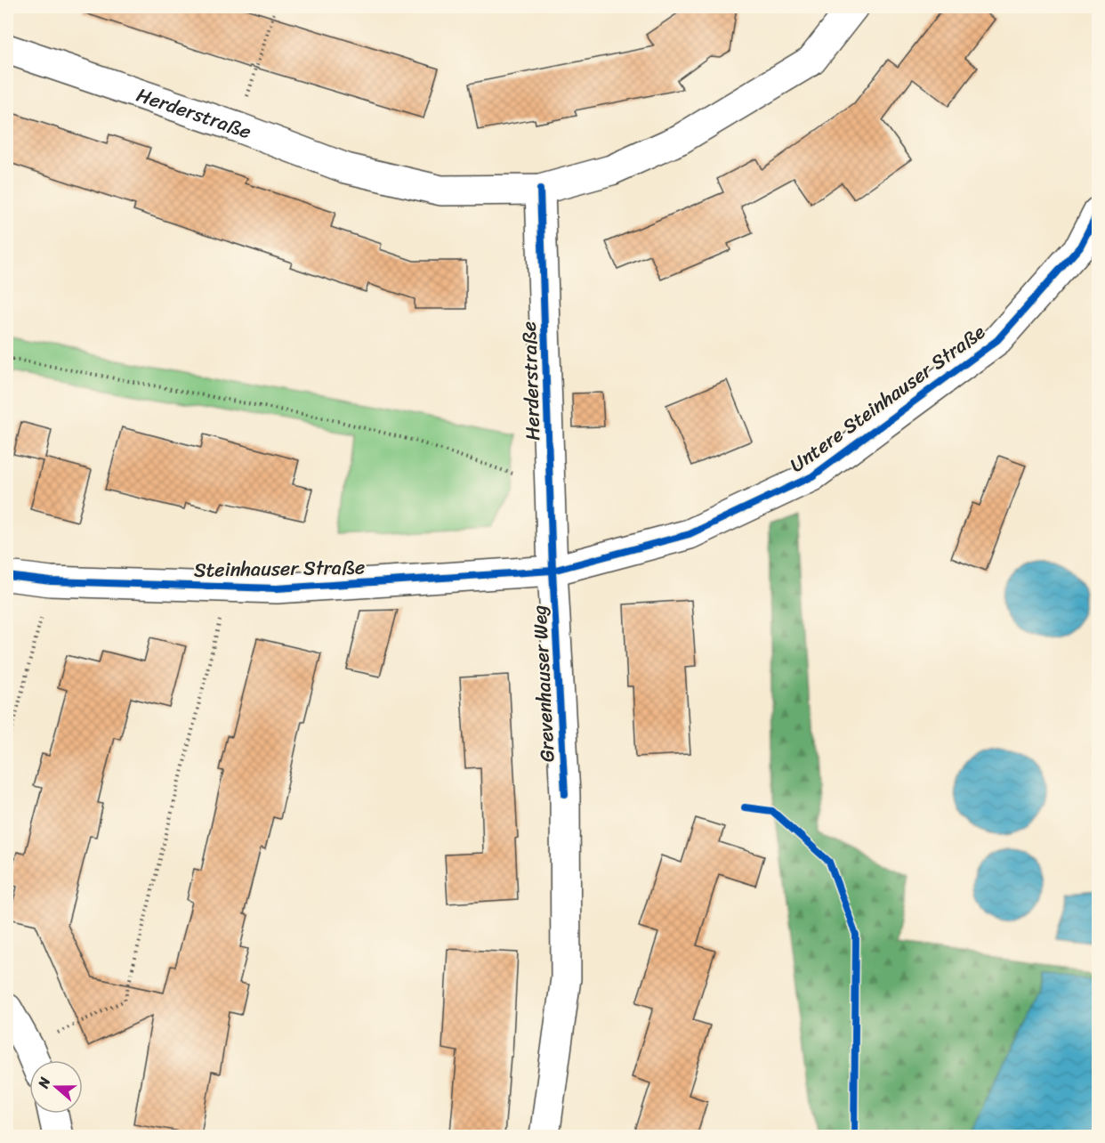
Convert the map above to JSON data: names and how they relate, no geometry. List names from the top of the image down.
{
  "streets": {
    "street": [
      "Herderstraße",
      "Untere Steinhauser Straße",
      "Steinhauser Straße",
      "Grevenhauser Weg"
    ]
  },
  "crossings": [
    ["Herderstraße", "Untere Steinhauser Straße"],
    ["Herderstraße", "Steinhauser Straße"],
    ["Herderstraße", "Grevenhauser Weg"],
    ["Untere Steinhauser Straße", "Steinhauser Straße"],
    ["Untere Steinhauser Straße", "Grevenhauser Weg"],
    ["Steinhauser Straße", "Grevenhauser Weg"]
  ],
  "north": "left"
}
